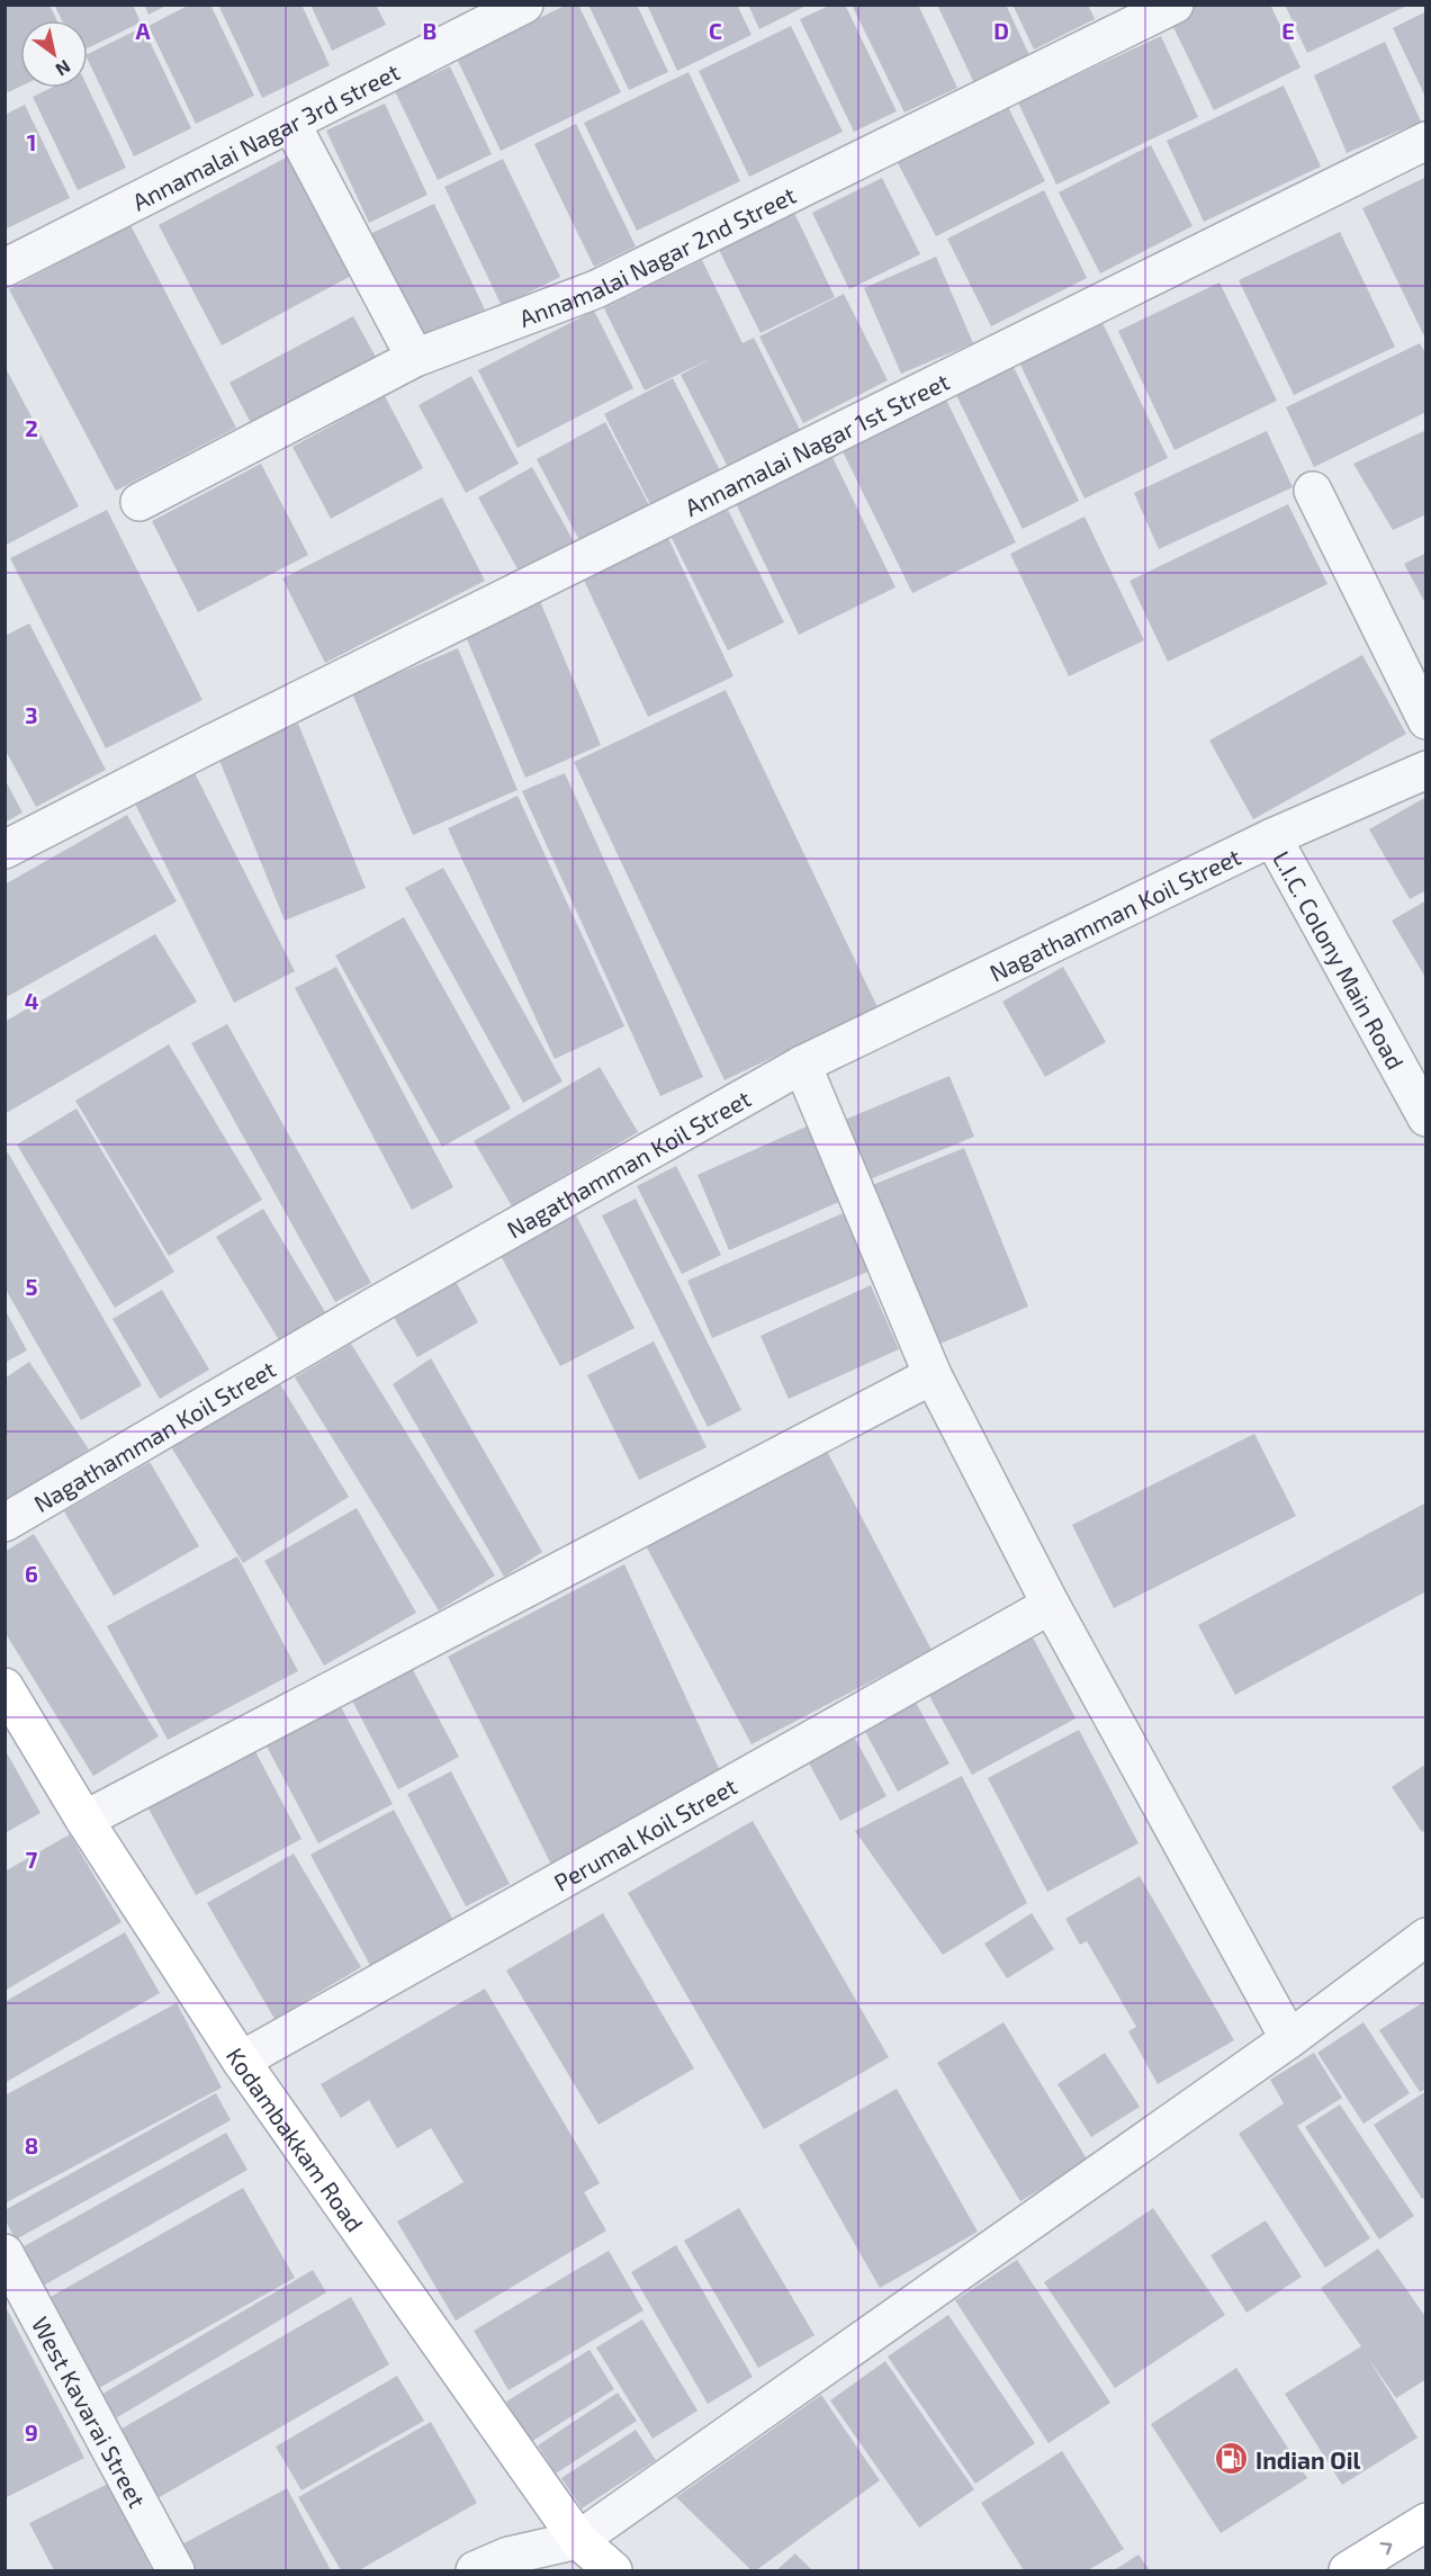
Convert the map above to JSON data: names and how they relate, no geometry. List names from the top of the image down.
{
  "streets": {
    "main road": ["Kodambakkam Road"],
    "street": [
      "Annamalai Nagar 3rd street",
      "Annamalai Nagar 2nd Street",
      "Annamalai Nagar 1st Street",
      "Nagathamman Koil Street",
      "L.I.C. Colony Main Road",
      "Perumal Koil Street",
      "West Kavarai Street"
    ]
  },
  "crossings": [
    ["Nagathamman Koil Street", "L.I.C. Colony Main Road"],
    ["Perumal Koil Street", "Kodambakkam Road"]
  ],
  "places": {
    "fuel station": ["Indian Oil"]
  },
  "north": "bottom right",
  "grid": {
    "columns": [
      "A",
      "B",
      "C",
      "D",
      "E"
    ],
    "rows": [
      "1",
      "2",
      "3",
      "4",
      "5",
      "6",
      "7",
      "8",
      "9"
    ]
  }
}
